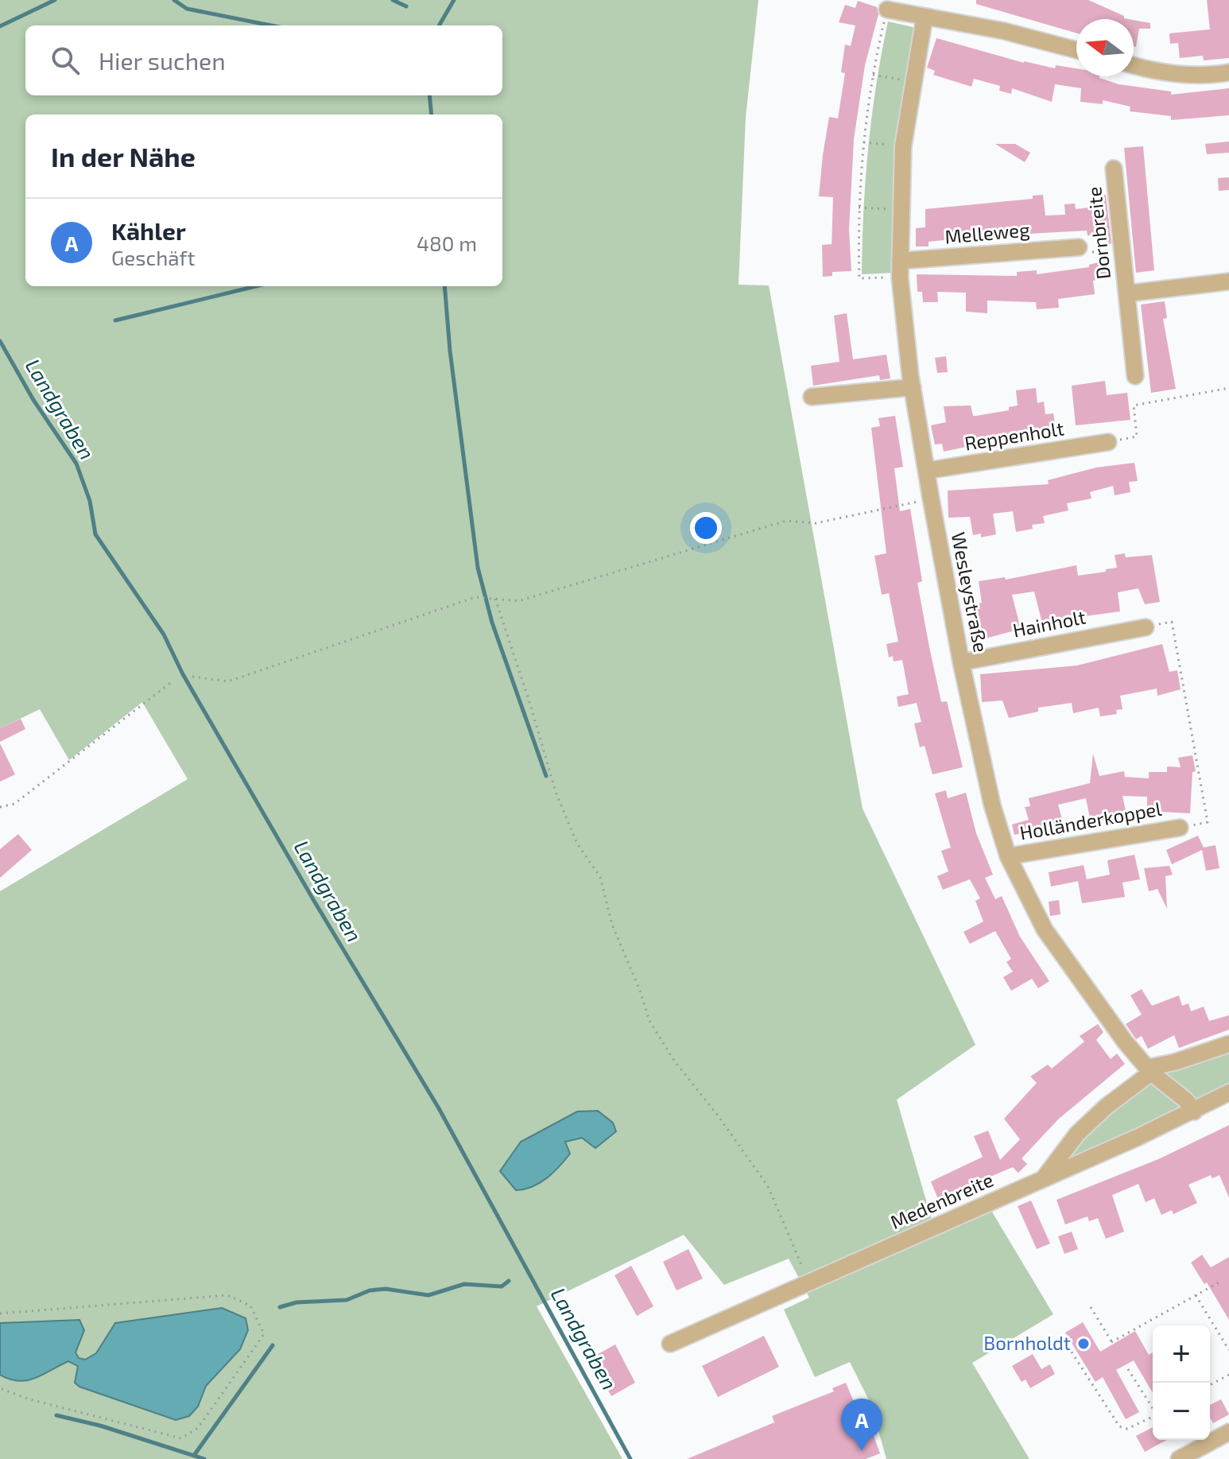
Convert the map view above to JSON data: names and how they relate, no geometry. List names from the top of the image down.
{
  "streets": {
    "street": [
      "Dornbreite",
      "Melleweg",
      "Reppenholt",
      "Wesleystraße",
      "Hainholt",
      "Holländerkoppel",
      "Medenbreite"
    ]
  },
  "crossings": [
    ["Melleweg", "Wesleystraße"],
    ["Reppenholt", "Wesleystraße"],
    ["Wesleystraße", "Hainholt"],
    ["Wesleystraße", "Holländerkoppel"],
    ["Wesleystraße", "Medenbreite"]
  ],
  "water": ["Landgraben"],
  "places": ["Bornholdt"],
  "north": "left",
  "page": {
    "search": "Hier suchen",
    "heading": "In der Nähe",
    "list": [
      {
        "mark": "A",
        "name": "Kähler",
        "note": "Geschäft",
        "value": "480 m"
      }
    ],
    "map_buttons": ["+", "−"],
    "pins": "A"
  }
}
